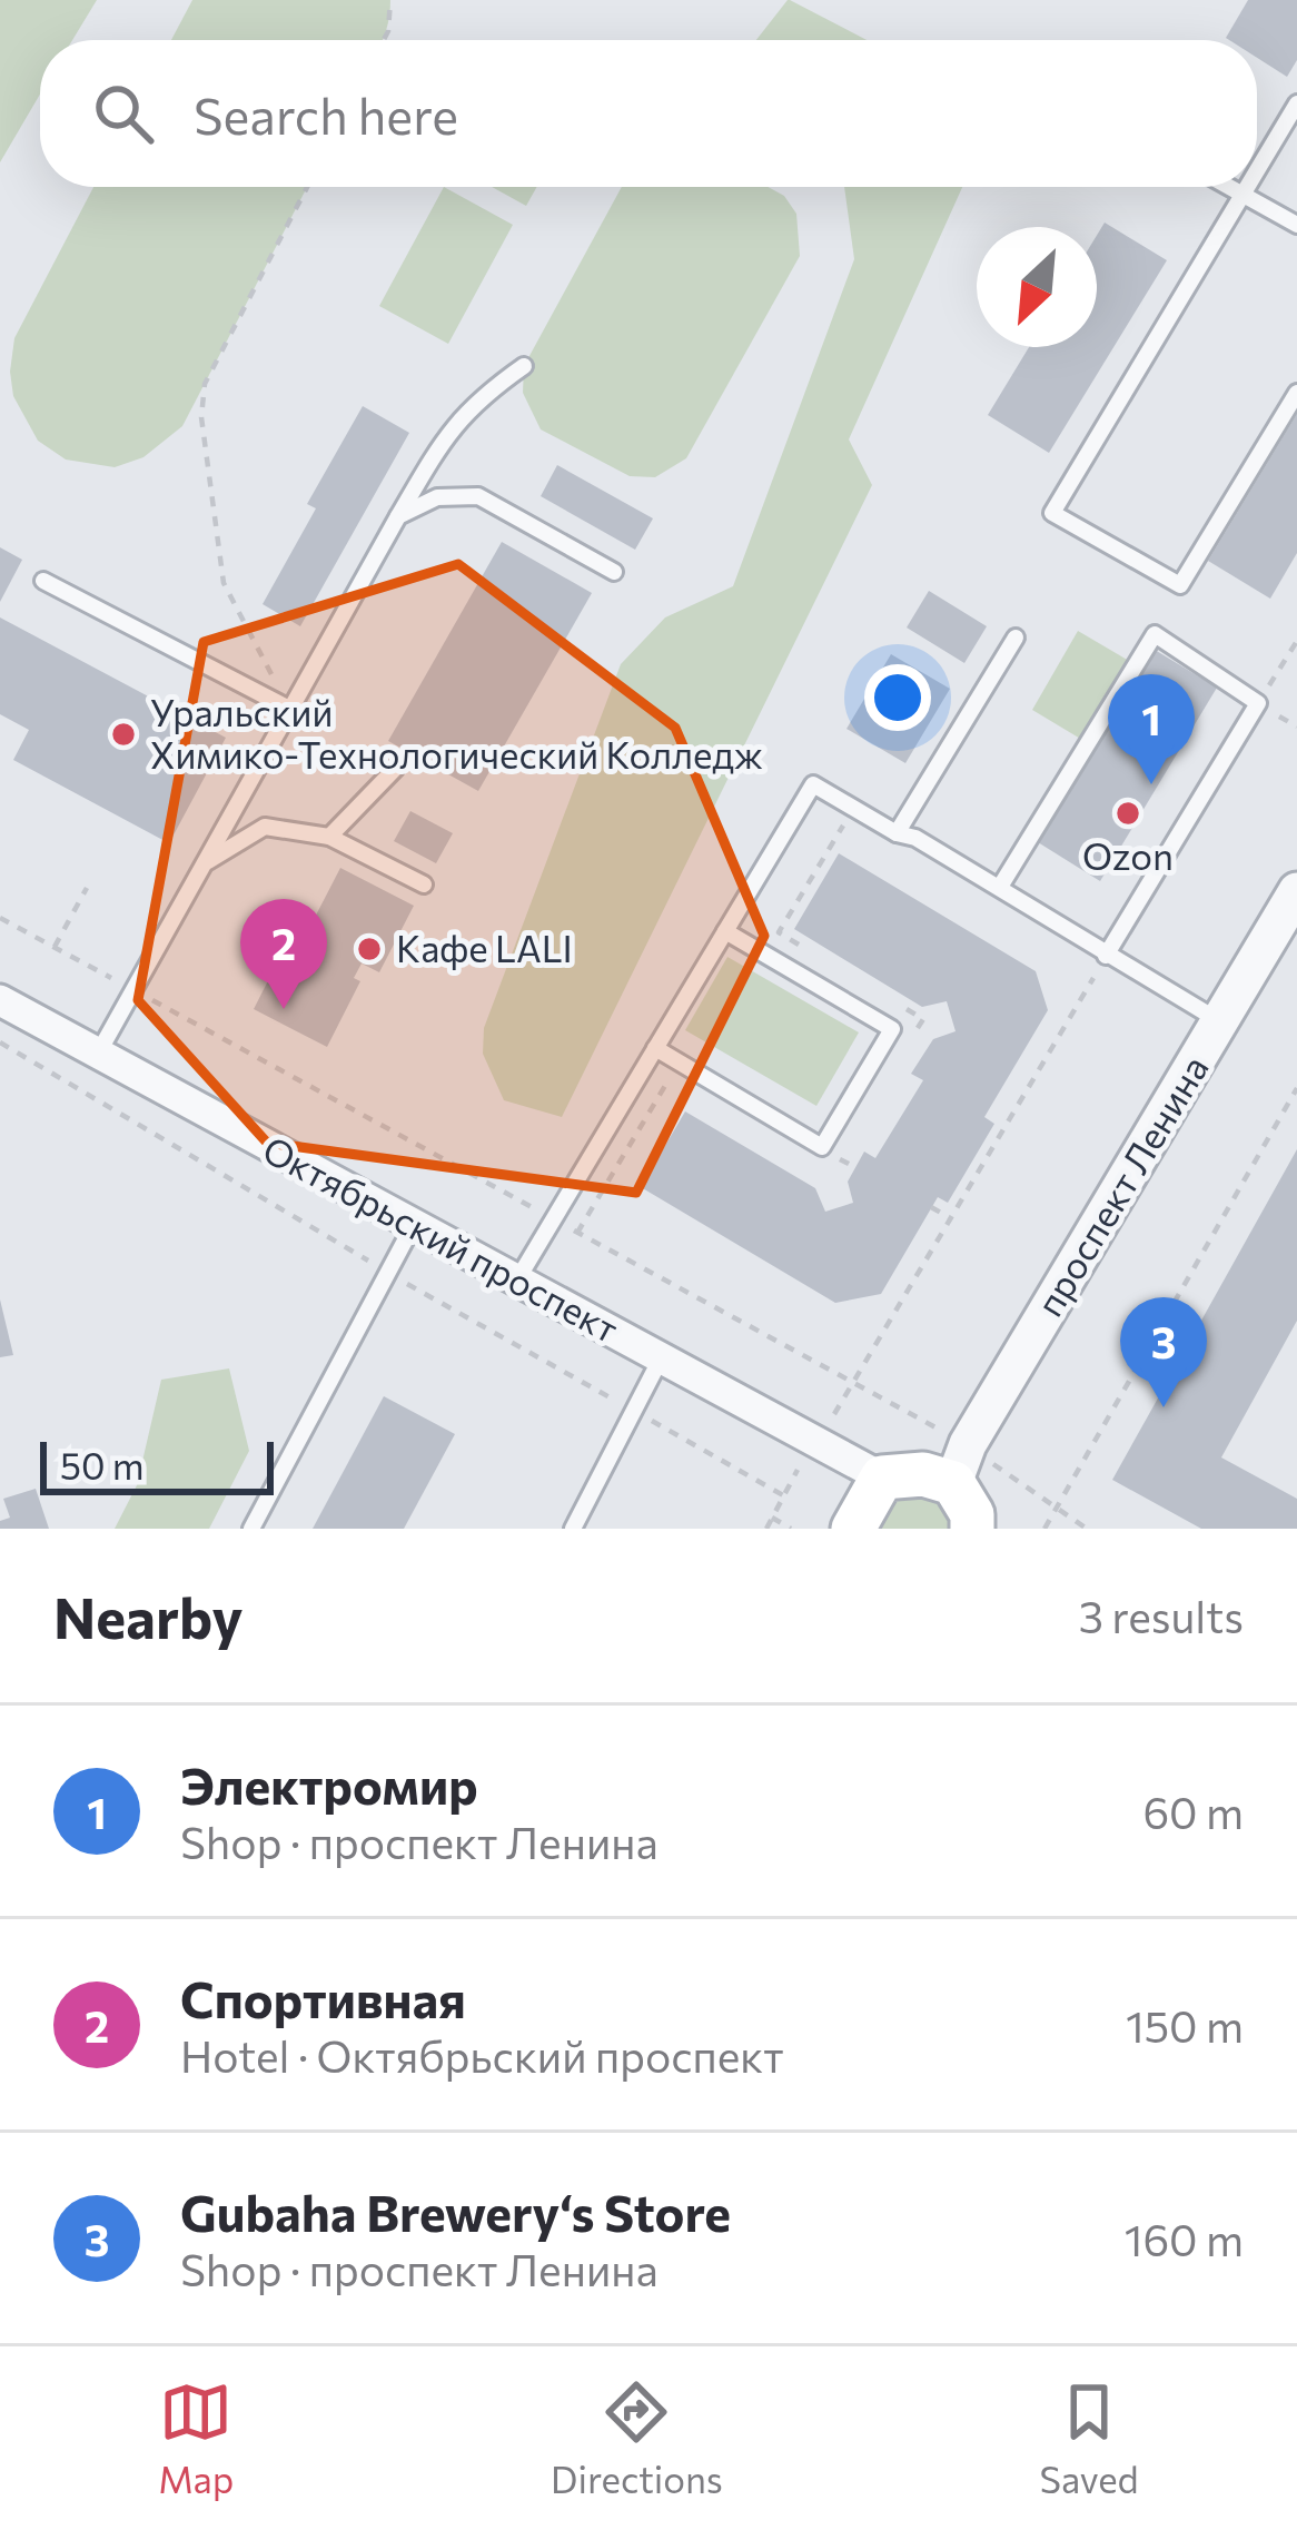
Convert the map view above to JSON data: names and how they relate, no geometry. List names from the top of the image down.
{
  "streets": {
    "main road": ["проспект Ленина"],
    "street": ["Октябрьский проспект"]
  },
  "crossings": [
    ["проспект Ленина", "Октябрьский проспект"]
  ],
  "places": ["Уральский Химико-Технологический Колледж", "Ozon", "Кафе LALI"],
  "scale_bar": "50 m",
  "north": "bottom left",
  "page": {
    "search": "Search here",
    "pins": ["1", "2", "3"],
    "scale": "50 m",
    "heading": ["Nearby", "3 results"],
    "list": [
      {
        "mark": "1",
        "name": "Электромир",
        "note": "Shop · проспект Ленина",
        "value": "60 m"
      },
      {
        "mark": "2",
        "name": "Спортивная",
        "note": "Hotel · Октябрьский проспект",
        "value": "150 m"
      },
      {
        "mark": "3",
        "name": "Gubaha Brewery‘s Store",
        "note": "Shop · проспект Ленина",
        "value": "160 m"
      }
    ],
    "nav": ["Map", "Directions", "Saved"]
  }
}
